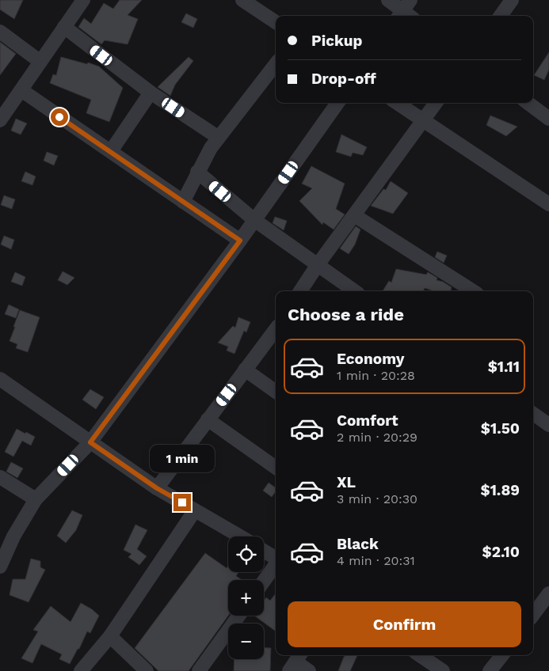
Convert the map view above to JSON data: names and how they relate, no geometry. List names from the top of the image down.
{
  "page": {
    "banner": ["Pickup", "Drop-off"],
    "heading": "Choose a ride",
    "list": [
      {
        "name": "Economy",
        "note": "1 min · 20:28",
        "value": "$1.11"
      },
      {
        "name": "Comfort",
        "note": "2 min · 20:29",
        "value": "$1.50"
      },
      {
        "name": "XL",
        "note": "3 min · 20:30",
        "value": "$1.89"
      },
      {
        "name": "Black",
        "note": "4 min · 20:31",
        "value": "$2.10"
      }
    ],
    "bubble": "1 min",
    "map_buttons": ["+", "−"],
    "buttons": "Confirm"
  }
}
